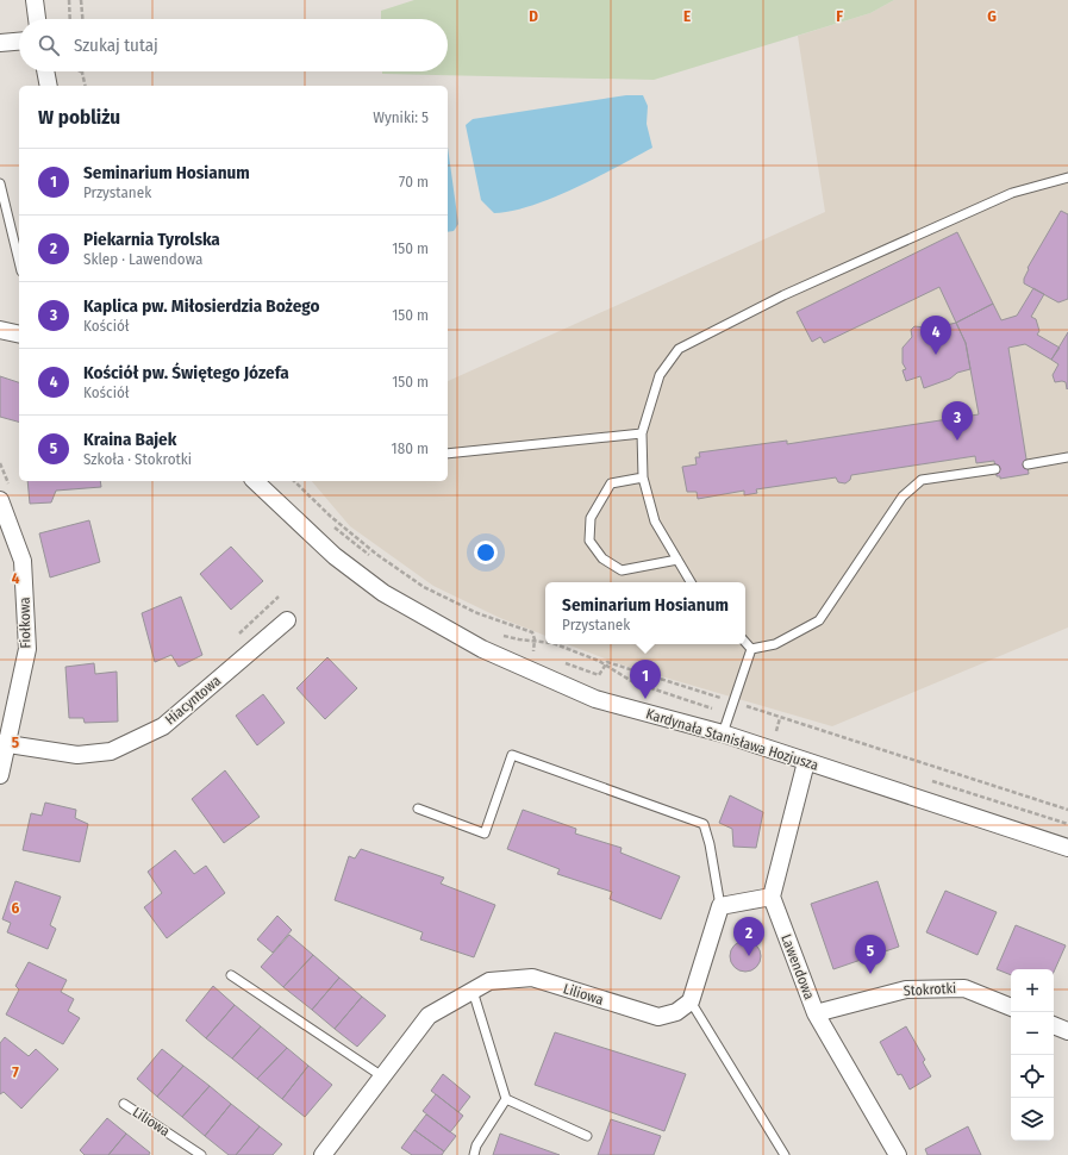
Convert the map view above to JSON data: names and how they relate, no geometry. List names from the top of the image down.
{
  "streets": {
    "street": [
      "Fiołkowa",
      "Hiacyntowa",
      "Kardynała Stanisława Hozjusza",
      "Lawendowa",
      "Stokrotki",
      "Liliowa"
    ]
  },
  "crossings": [
    ["Fiołkowa", "Hiacyntowa"],
    ["Lawendowa", "Stokrotki"]
  ],
  "page": {
    "search": "Szukaj tutaj",
    "heading": ["W pobliżu", "Wyniki: 5"],
    "list": [
      {
        "mark": "1",
        "name": "Seminarium Hosianum",
        "note": "Przystanek",
        "value": "70 m"
      },
      {
        "mark": "2",
        "name": "Piekarnia Tyrolska",
        "note": "Sklep · Lawendowa",
        "value": "150 m"
      },
      {
        "mark": "3",
        "name": "Kaplica pw. Miłosierdzia Bożego",
        "note": "Kościół",
        "value": "150 m"
      },
      {
        "mark": "4",
        "name": "Kościół pw. Świętego Józefa",
        "note": "Kościół",
        "value": "150 m"
      },
      {
        "mark": "5",
        "name": "Kraina Bajek",
        "note": "Szkoła · Stokrotki",
        "value": "180 m"
      }
    ],
    "pins": [
      "4",
      "3",
      "1",
      "2",
      "5"
    ],
    "popup": ["Seminarium Hosianum", "Przystanek"],
    "map_buttons": ["+", "−"]
  },
  "grid": {
    "columns": [
      "D",
      "E",
      "F",
      "G"
    ],
    "rows": [
      "4",
      "5",
      "6",
      "7"
    ]
  }
}
